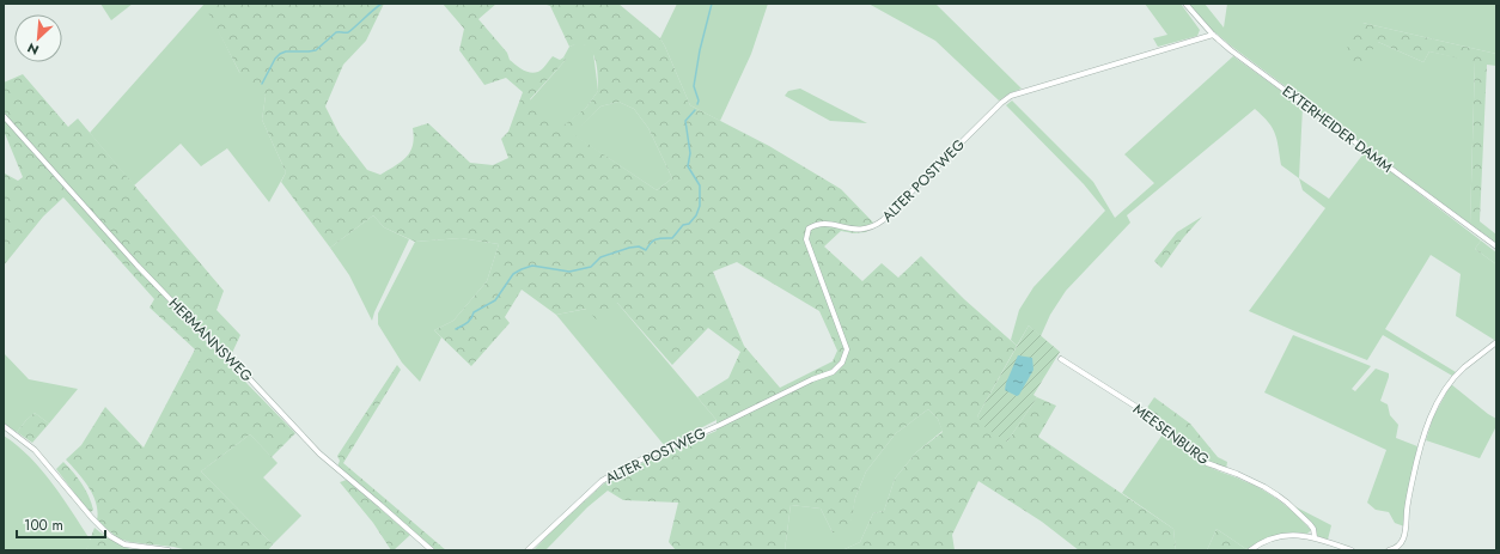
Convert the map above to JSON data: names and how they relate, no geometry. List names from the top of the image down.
{
  "streets": {
    "street": [
      "EXTERHEIDER DAMM",
      "ALTER POSTWEG",
      "HERMANNSWEG",
      "MEESENBURG"
    ]
  },
  "crossings": [
    ["EXTERHEIDER DAMM", "ALTER POSTWEG"]
  ],
  "scale_bar": "100 m",
  "north": "bottom left"
}
